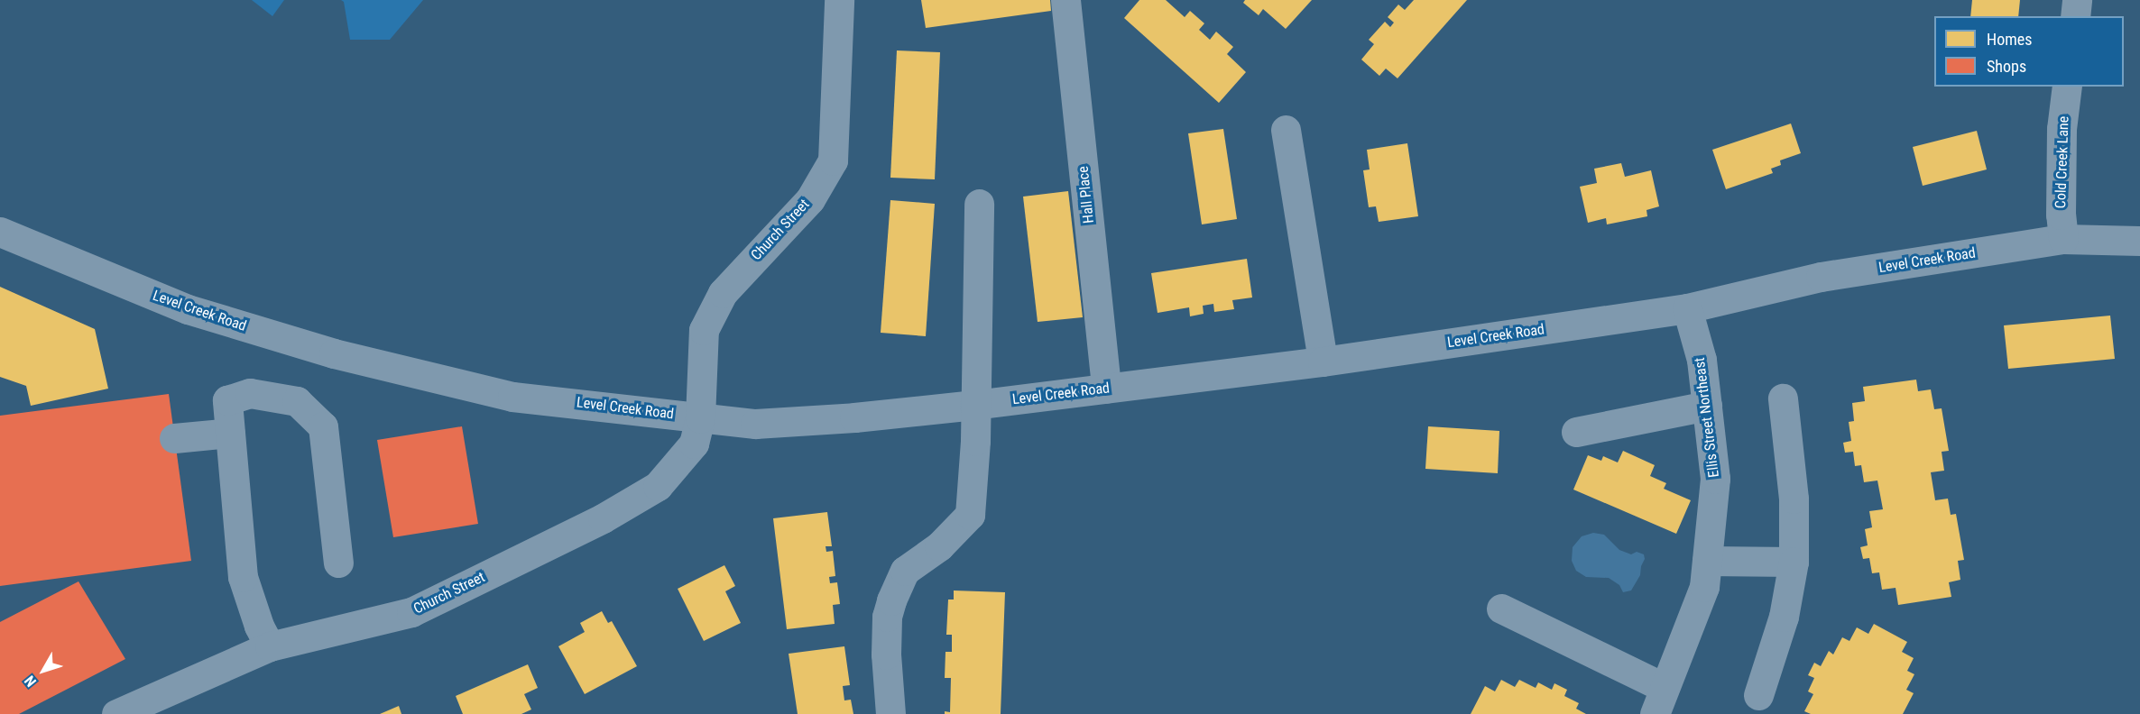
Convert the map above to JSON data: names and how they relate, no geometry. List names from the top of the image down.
{
  "streets": {
    "street": [
      "Cold Creek Lane",
      "Hall Place",
      "Church Street",
      "Level Creek Road",
      "Ellis Street Northeast"
    ]
  },
  "crossings": [
    ["Cold Creek Lane", "Level Creek Road"],
    ["Hall Place", "Level Creek Road"],
    ["Church Street", "Level Creek Road"],
    ["Level Creek Road", "Ellis Street Northeast"]
  ],
  "legend": ["Homes", "Shops"],
  "north": "bottom left"
}
